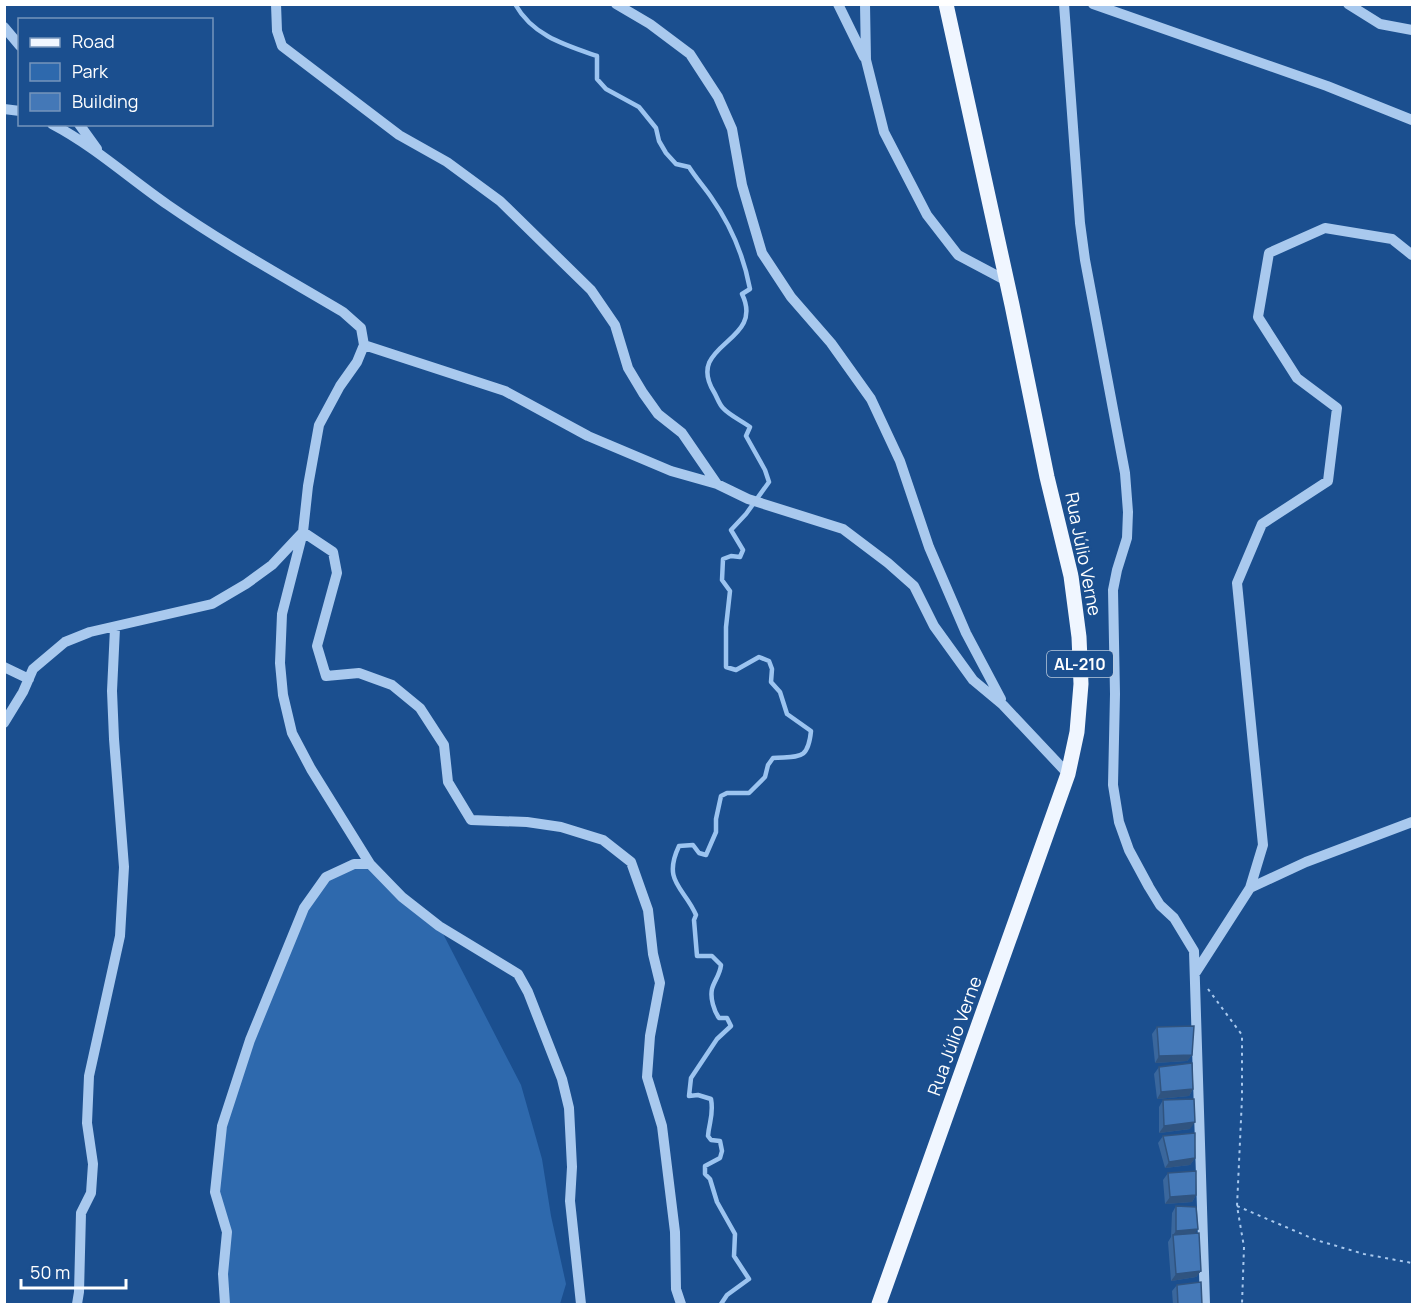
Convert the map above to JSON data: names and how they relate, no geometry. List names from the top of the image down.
{
  "streets": {
    "main road": ["Rua Júlio Verne", "AL-210"]
  },
  "legend": ["Road", "Park", "Building"],
  "scale_bar": "50 m"
}
